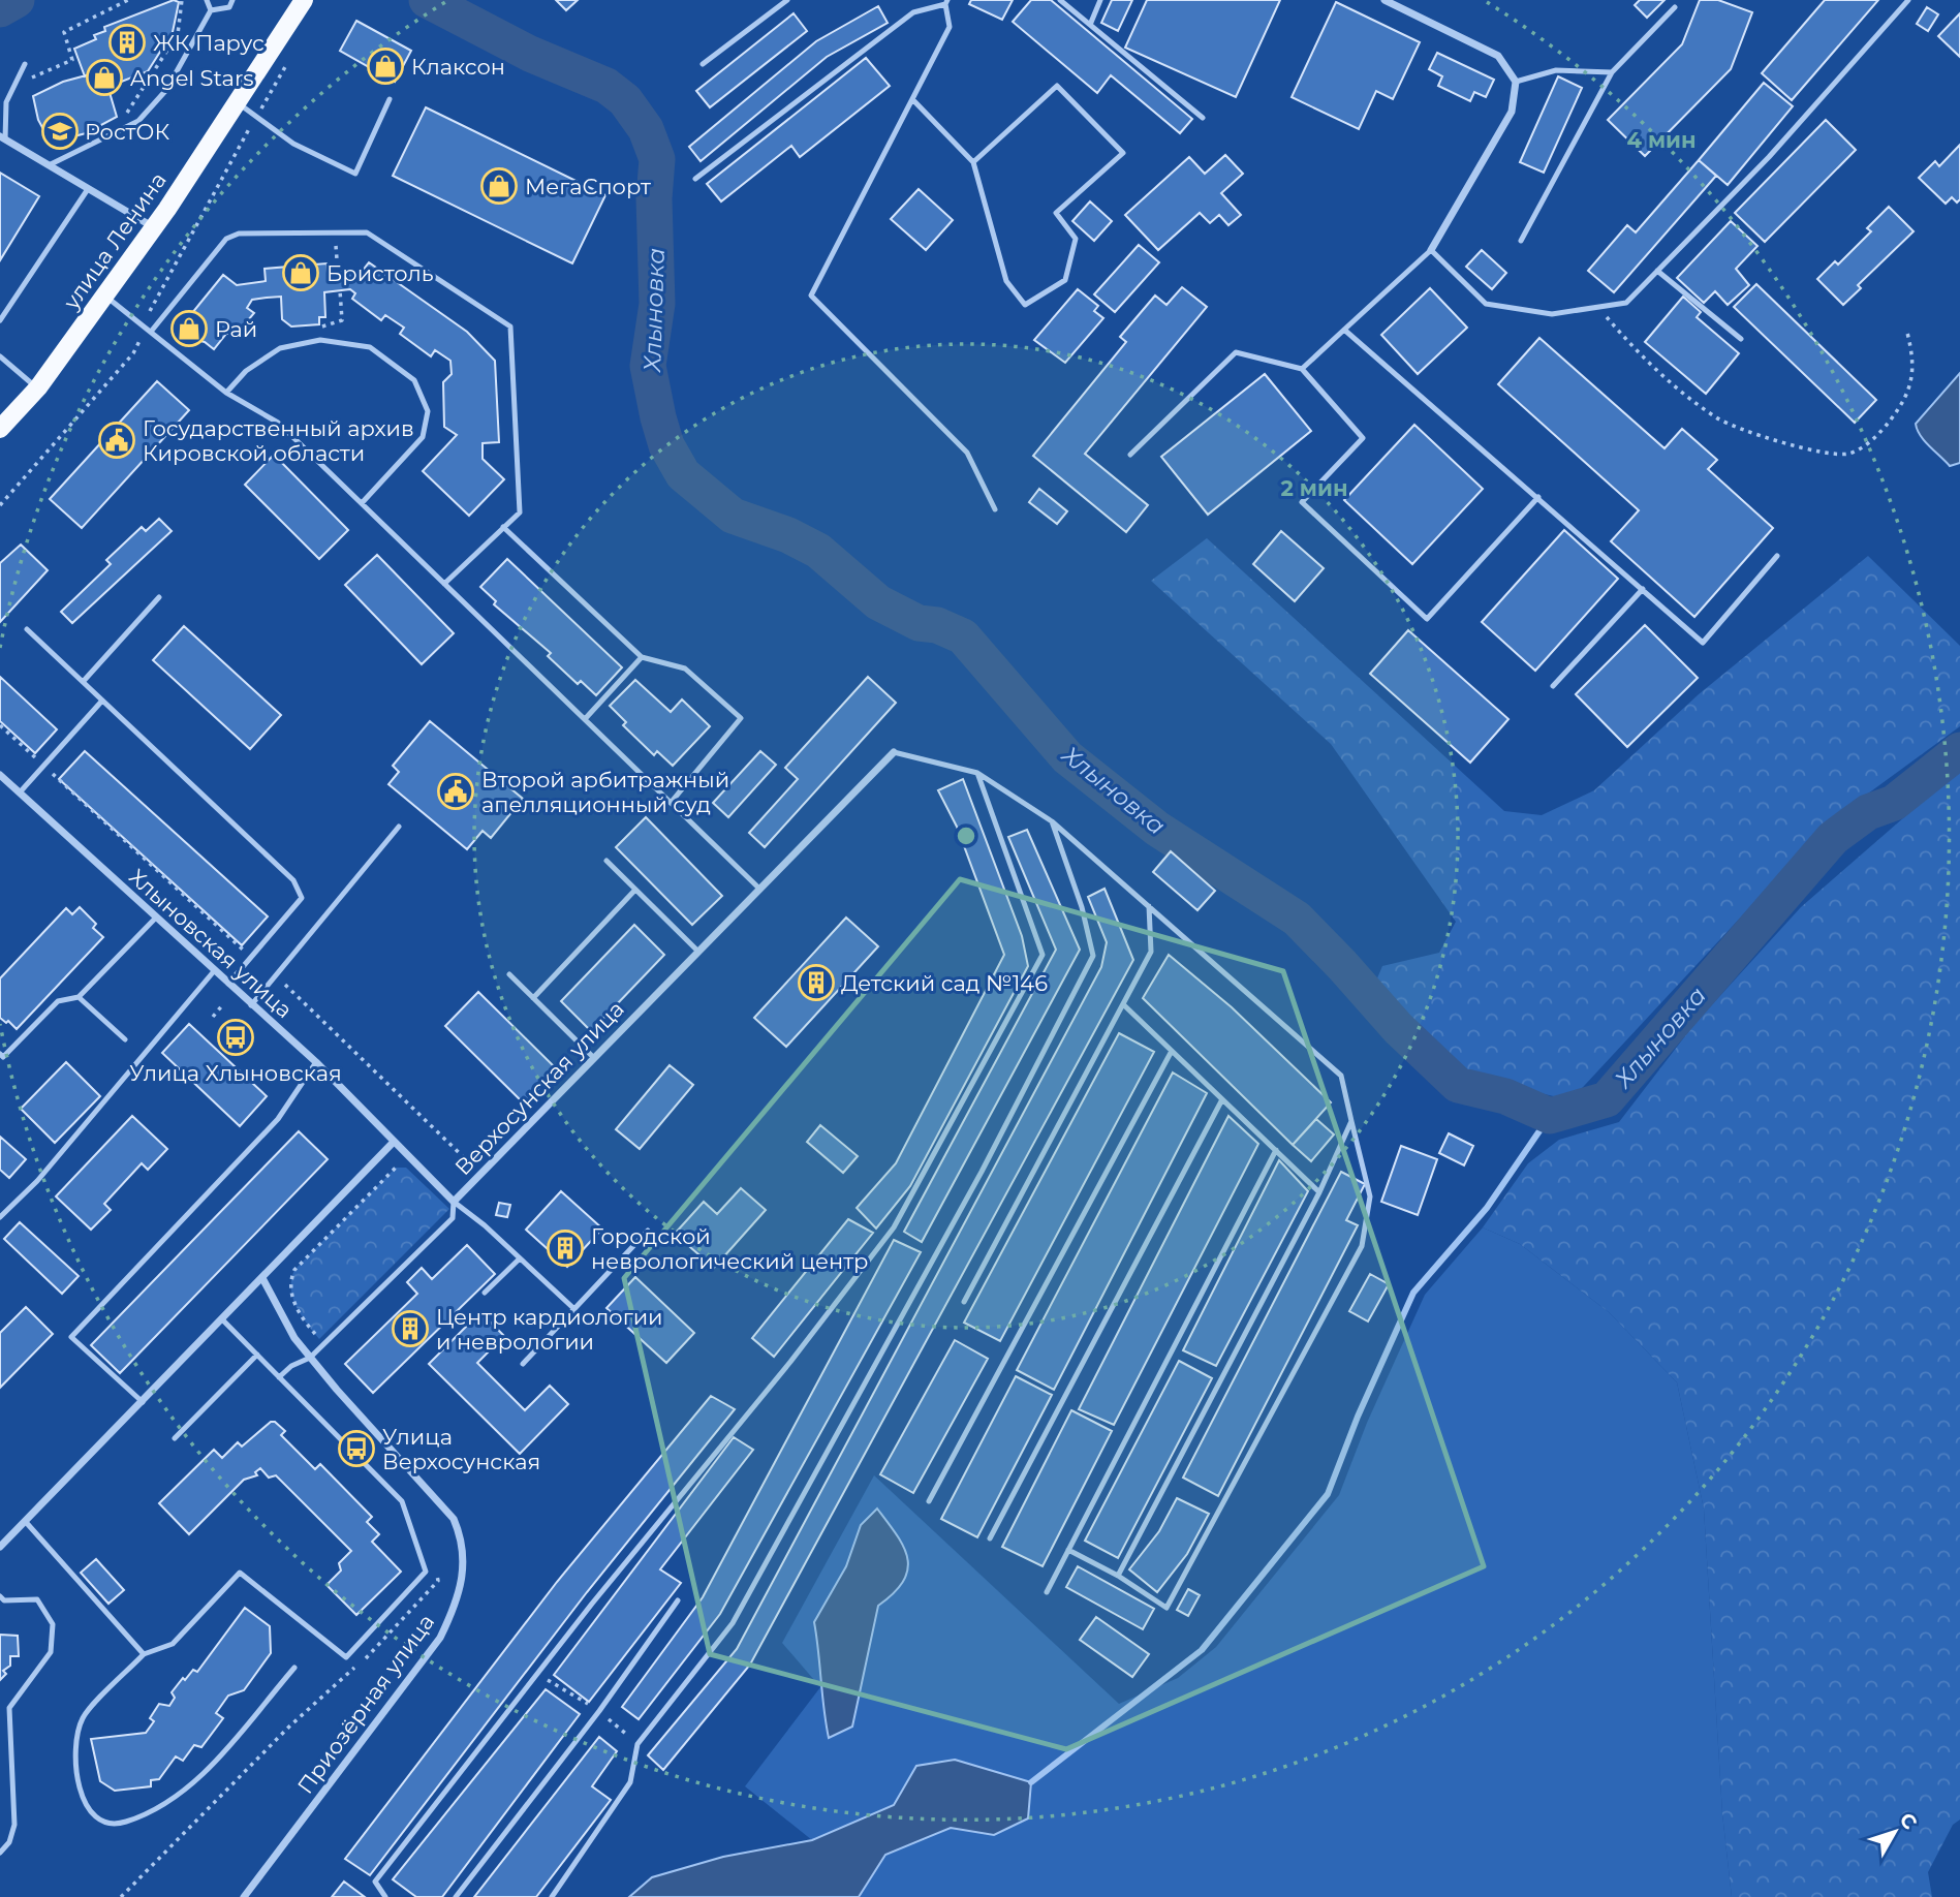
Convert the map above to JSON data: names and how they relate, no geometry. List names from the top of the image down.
{
  "streets": {
    "main road": ["улица Ленина"],
    "street": ["Хлыновская улица", "Верхосунская улица", "Приозёрная улица"]
  },
  "crossings": [
    ["Хлыновская улица", "Верхосунская улица"]
  ],
  "water": ["Хлыновка"],
  "places": {
    "building": [
      "ЖК Парус",
      "Детский сад №146",
      "Городской неврологический центр",
      "Центр кардиологии и неврологии"
    ],
    "shop": [
      "Клаксон",
      "Angel Stars",
      "МегаСпорт",
      "Бристоль",
      "Рай"
    ],
    "school or university": ["РостОК"],
    "public building": ["Государственный архив Кировской области", "Второй арбитражный апелляционный суд"],
    "bus stop": ["Улица Хлыновская", "Улица Верхосунская"]
  },
  "north": "top right",
  "rings": ["4 мин", "2 мин"]
}
